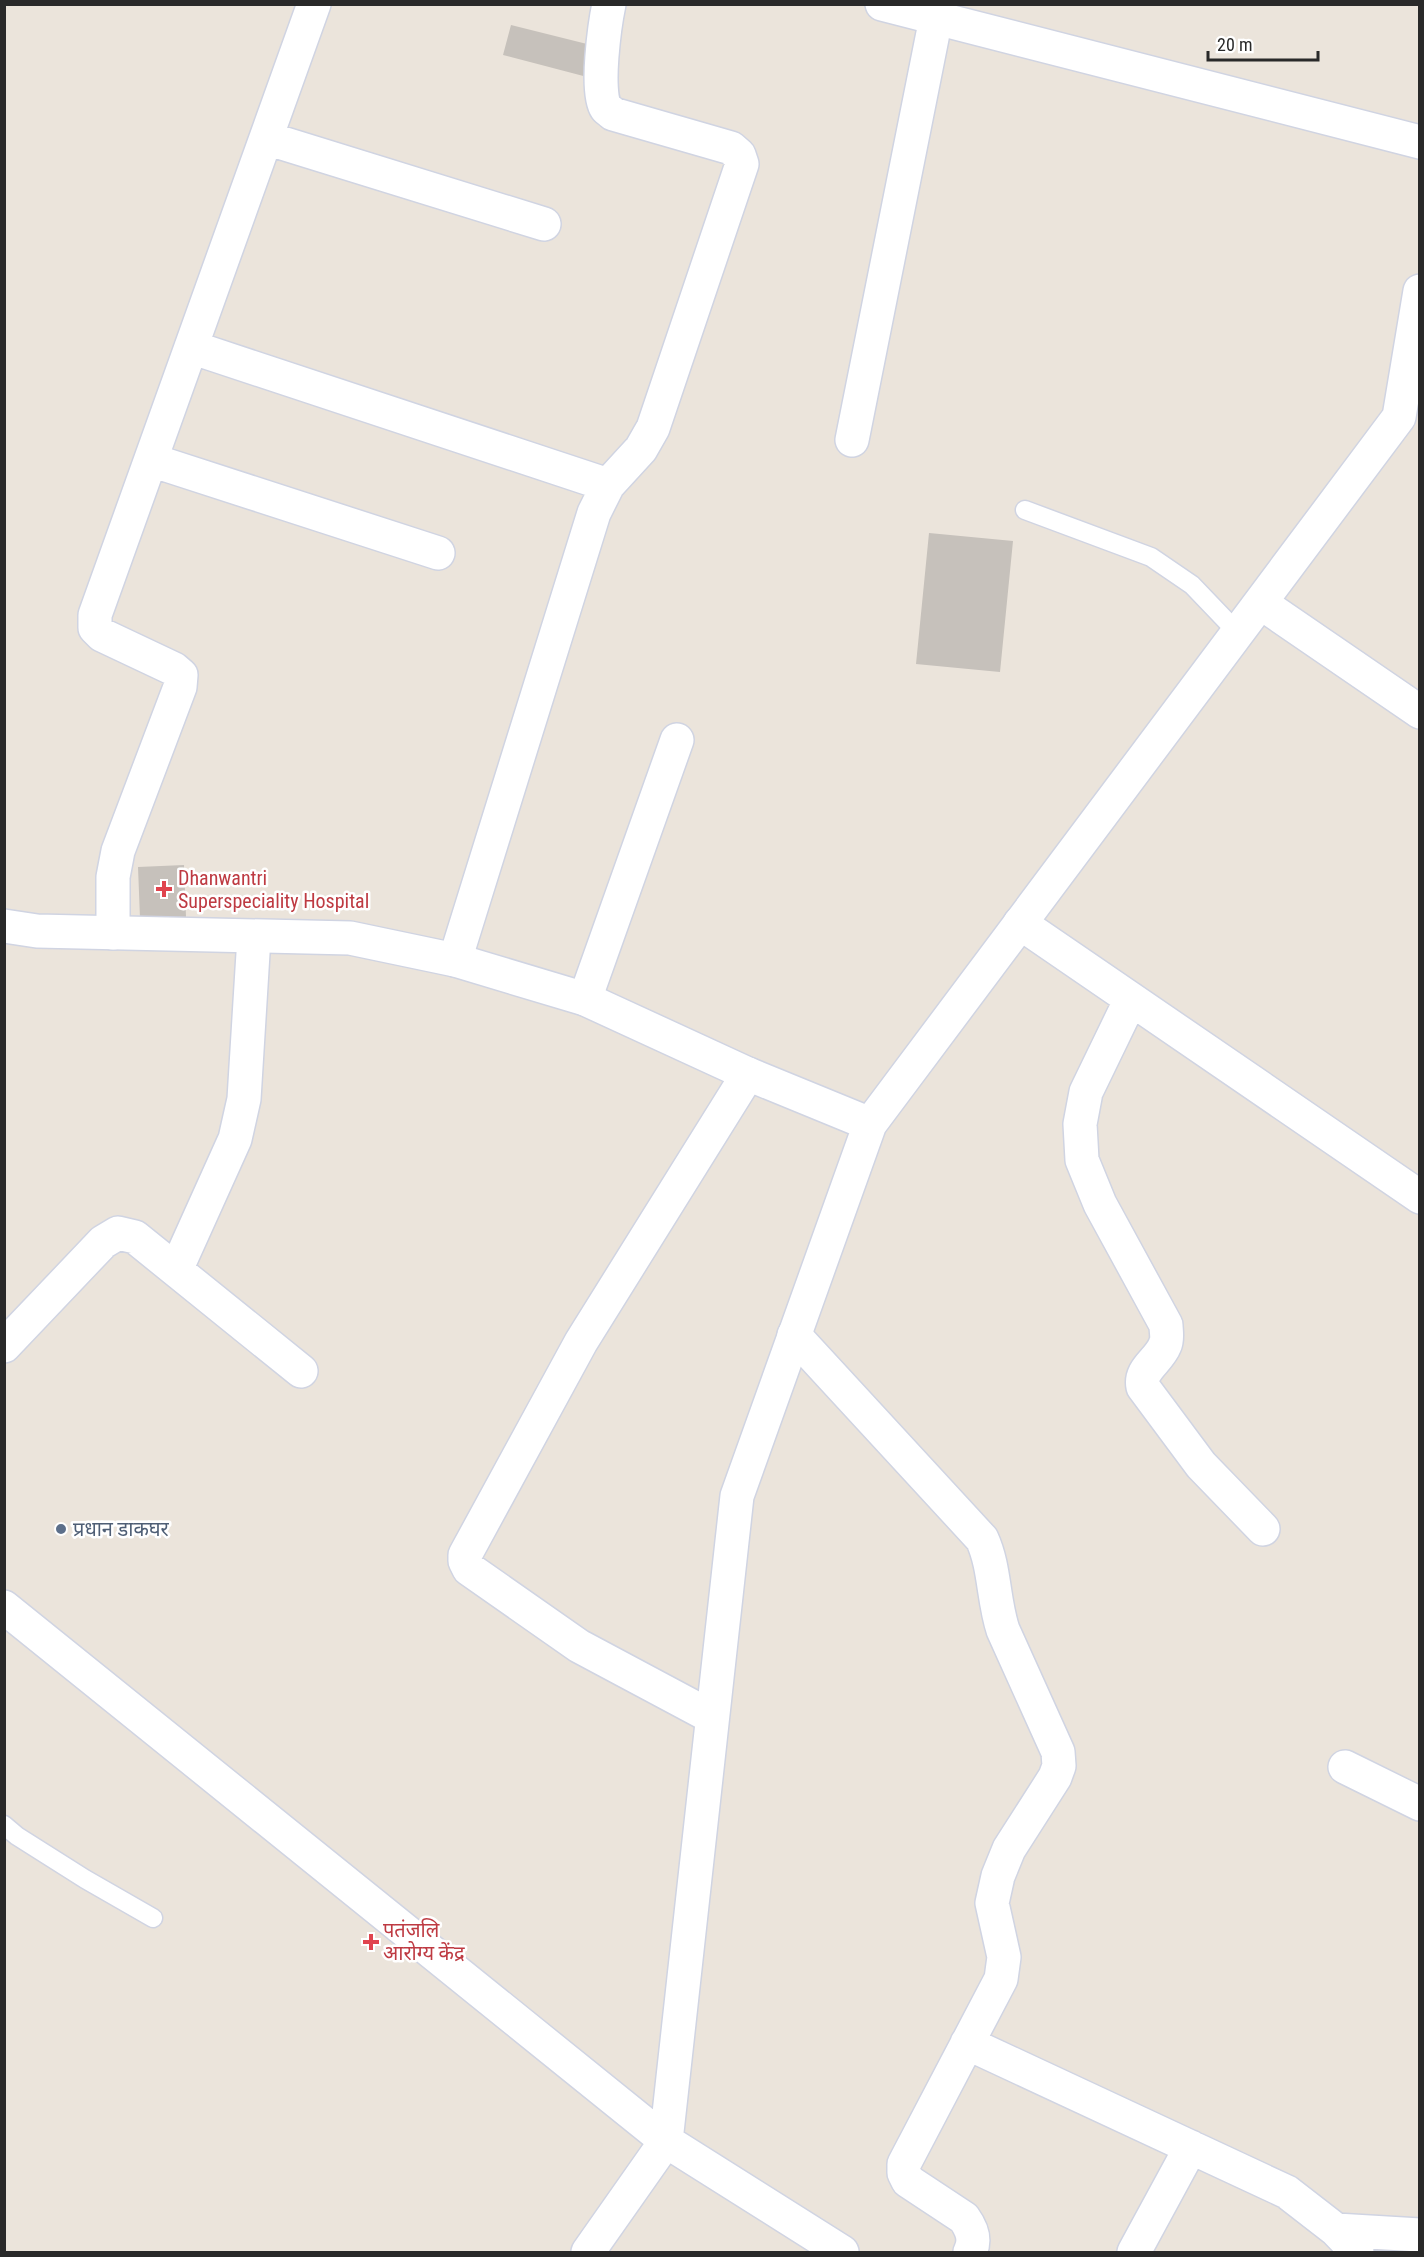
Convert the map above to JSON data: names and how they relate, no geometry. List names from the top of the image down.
{
  "places": {
    "health": ["Dhanwantri Superspeciality Hospital", "पतंजलि आरोग्य केंद्र"],
    "other": ["प्रधान डाकघर"]
  },
  "scale_bar": "20 m"
}
